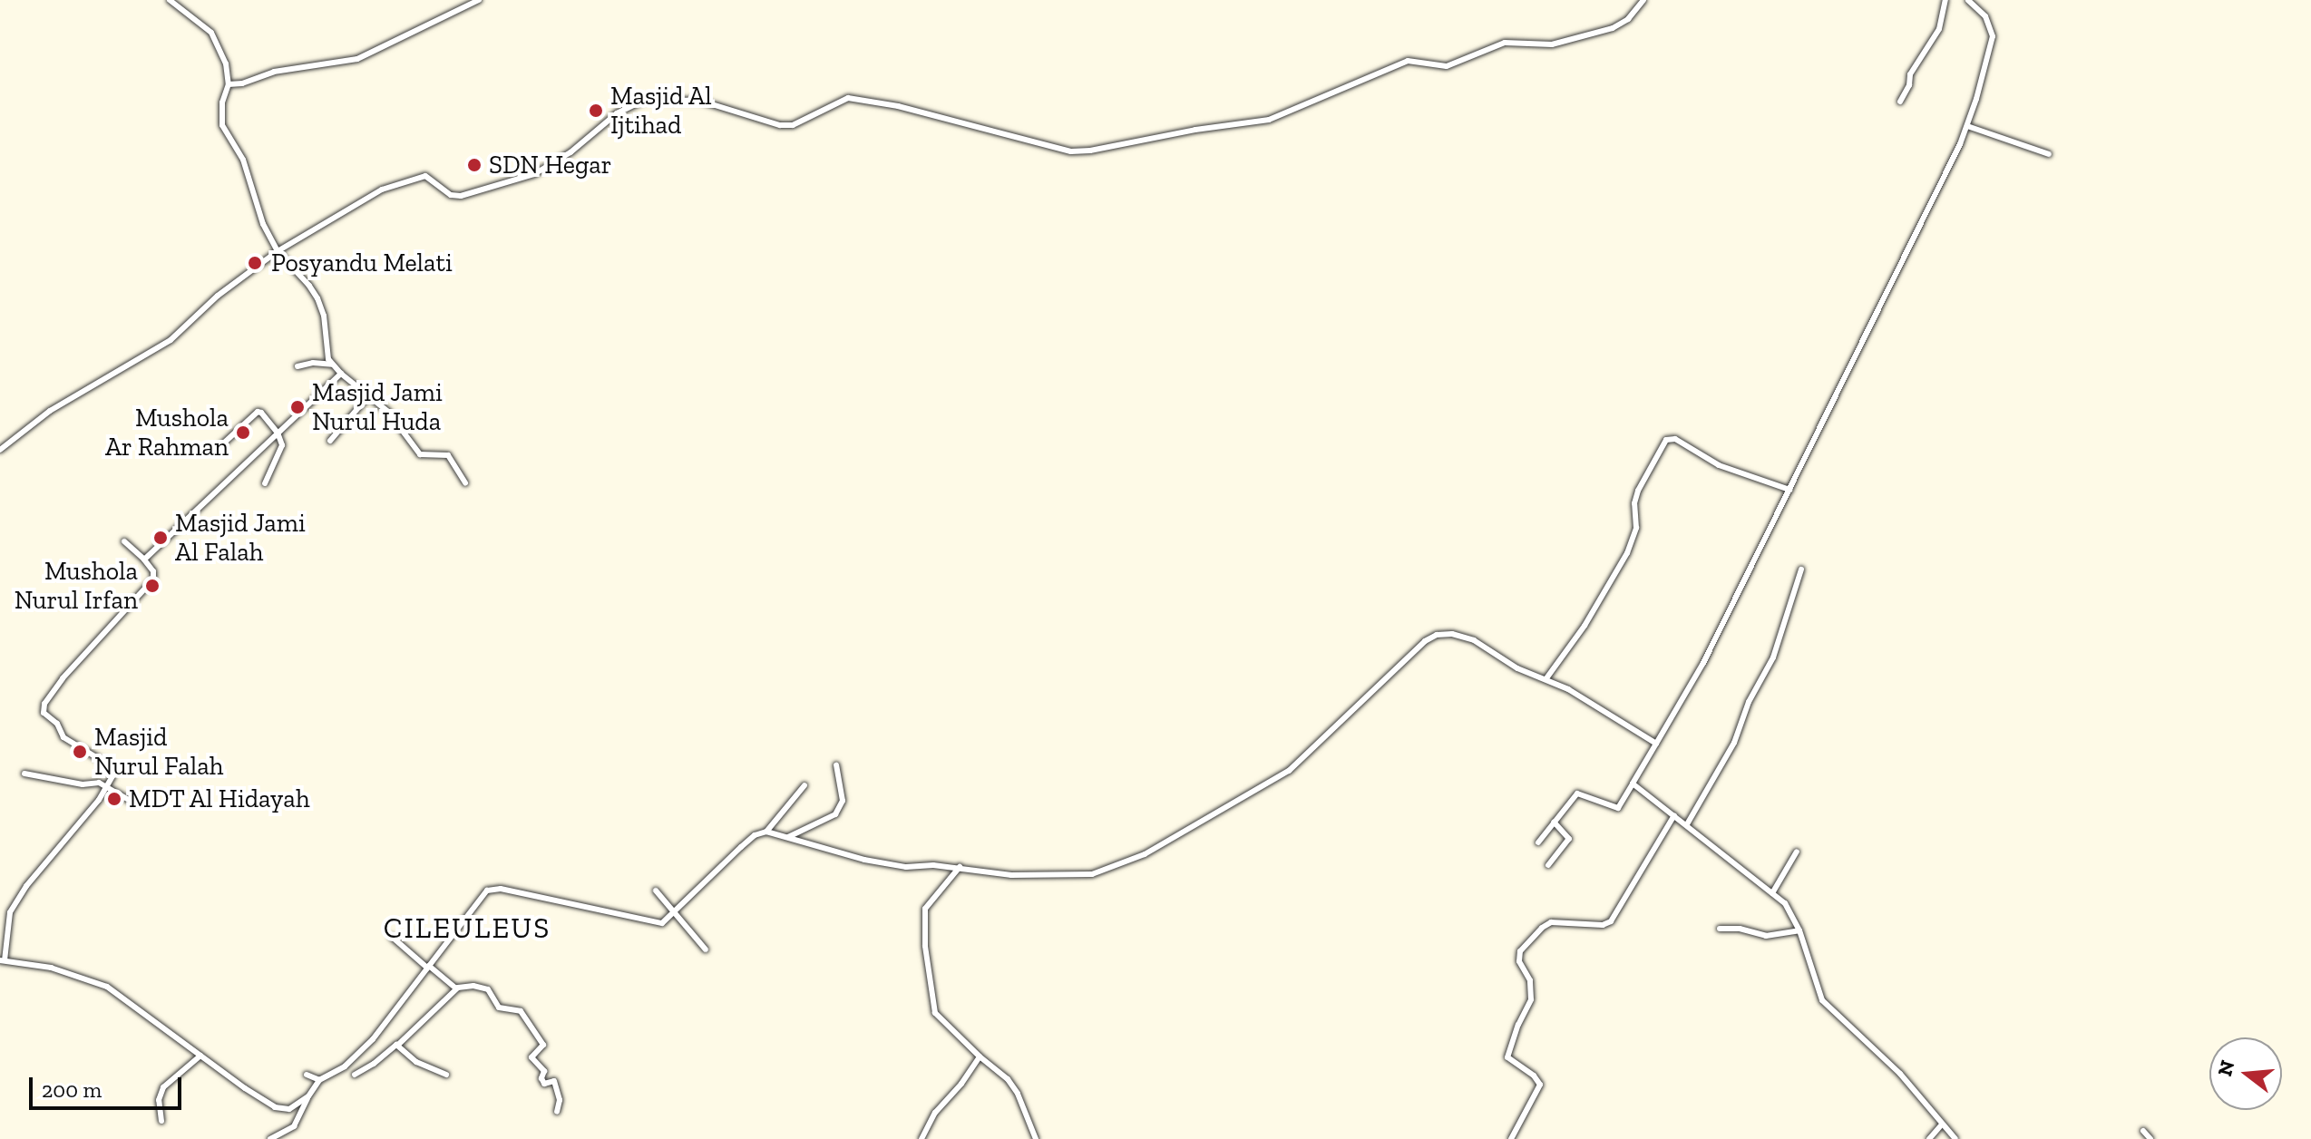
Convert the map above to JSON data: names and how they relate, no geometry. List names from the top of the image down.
{
  "districts": ["CILEULEUS"],
  "places": [
    "Masjid Al Ijtihad",
    "SDN Hegar",
    "Posyandu Melati",
    "Masjid Jami Nurul Huda",
    "Mushola Ar Rahman",
    "Masjid Jami Al Falah",
    "Mushola Nurul Irfan",
    "Masjid Nurul Falah",
    "MDT Al Hidayah"
  ],
  "scale_bar": "200 m",
  "north": "left"
}
